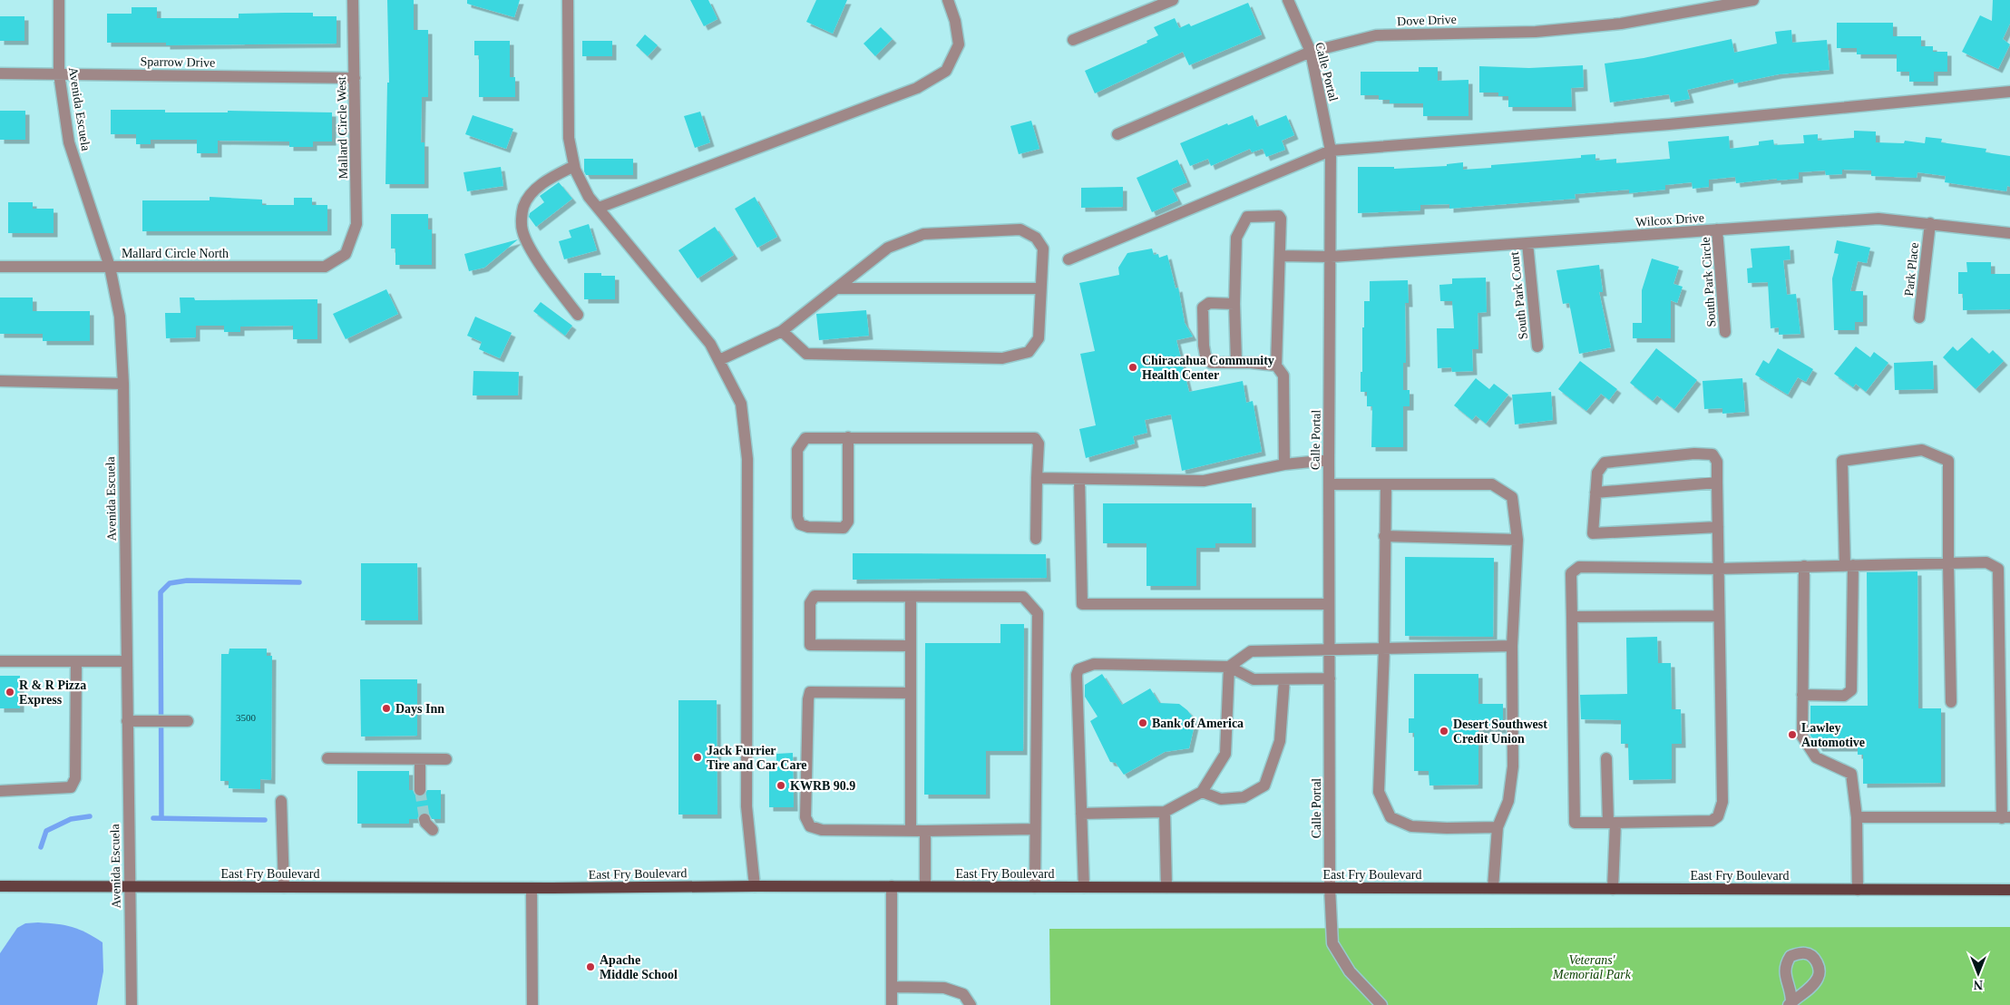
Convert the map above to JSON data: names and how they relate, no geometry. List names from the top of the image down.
{
  "streets": {
    "main road": ["East Fry Boulevard"],
    "street": [
      "Dove Drive",
      "Sparrow Drive",
      "Calle Portal",
      "Avenida Escuela",
      "Mallard Circle West",
      "Wilcox Drive",
      "Mallard Circle North",
      "Park Place",
      "South Park Circle",
      "South Park Court"
    ]
  },
  "crossings": [
    ["Dove Drive", "Calle Portal"],
    ["Sparrow Drive", "Avenida Escuela"],
    ["Sparrow Drive", "Mallard Circle West"],
    ["Calle Portal", "Wilcox Drive"],
    ["Calle Portal", "East Fry Boulevard"],
    ["Avenida Escuela", "Mallard Circle North"],
    ["Avenida Escuela", "East Fry Boulevard"],
    ["Mallard Circle West", "Mallard Circle North"],
    ["Wilcox Drive", "Park Place"],
    ["Wilcox Drive", "South Park Circle"],
    ["Wilcox Drive", "South Park Court"]
  ],
  "parks": ["Veterans' Memorial Park"],
  "places": [
    "Chiracahua Community Health Center",
    "R & R Pizza Express",
    "Days Inn",
    "Bank of America",
    "Desert Southwest Credit Union",
    "Lawley Automotive",
    "Jack Furrier Tire and Car Care",
    "KWRB 90.9",
    "Apache Middle School"
  ],
  "house_numbers": ["3500"],
  "north": "bottom"
}
